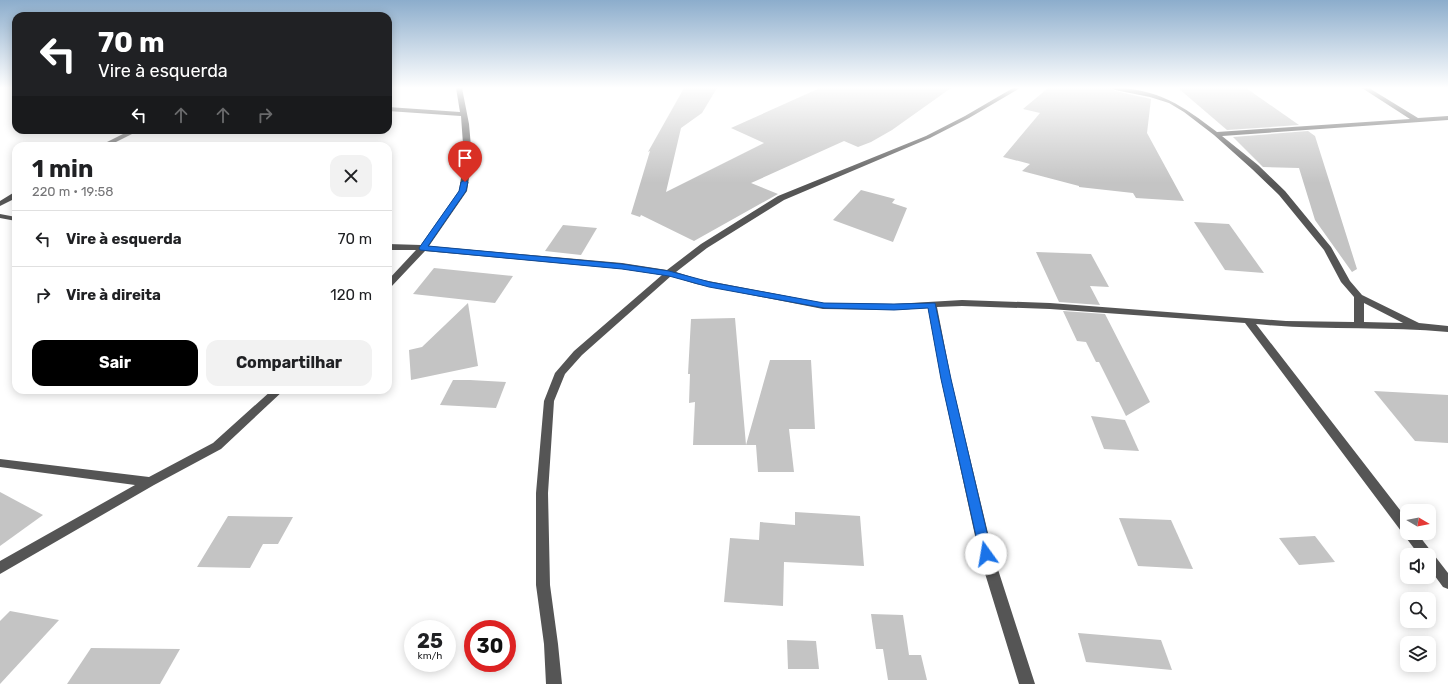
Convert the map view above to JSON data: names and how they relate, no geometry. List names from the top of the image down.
{
  "north": "right",
  "page": {
    "turn": ["70 m", "Vire à esquerda"],
    "heading": ["1 min", "220 m · 19:58"],
    "list": [
      {
        "name": "Vire à esquerda",
        "value": "70 m"
      },
      {
        "name": "Vire à direita",
        "value": "120 m"
      }
    ],
    "buttons": ["Sair", "Compartilhar"],
    "speed": "25 km/h",
    "limit": "30"
  }
}
